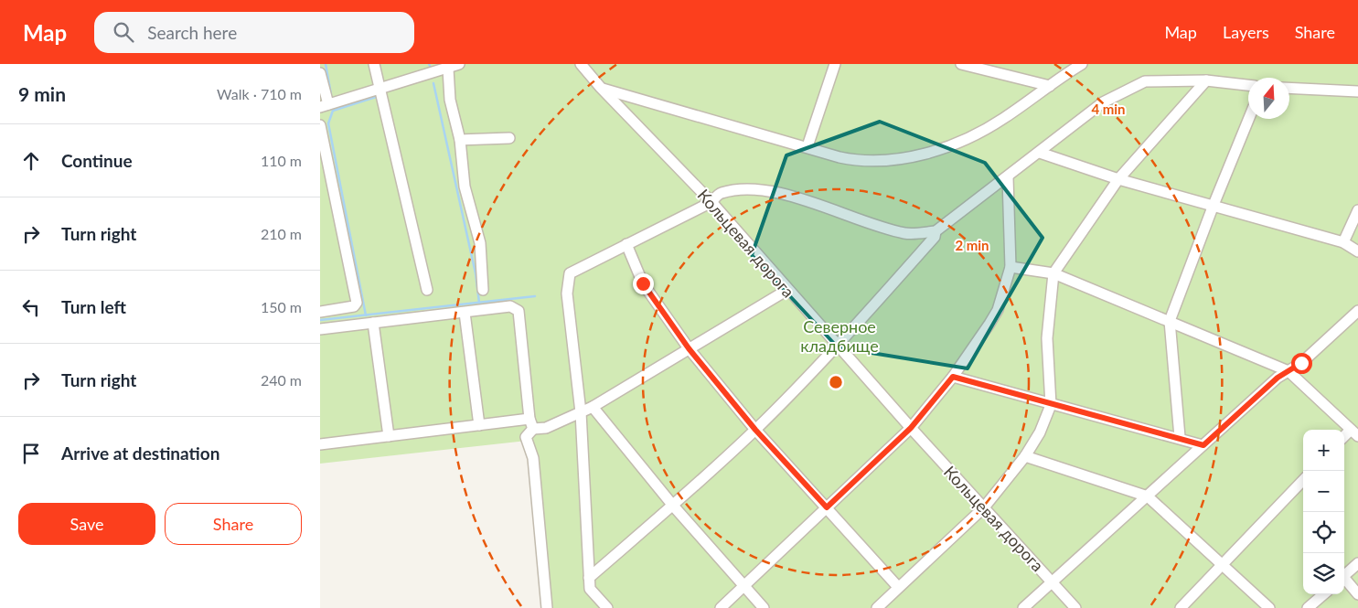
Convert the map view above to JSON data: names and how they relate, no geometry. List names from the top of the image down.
{
  "streets": {
    "lane": ["Кольцевая дорога"]
  },
  "parks": ["Северное кладбище"],
  "north": "top",
  "page": {
    "header": "Map",
    "search": "Search here",
    "nav": ["Map", "Layers", "Share"],
    "heading": ["9 min", "Walk · 710 m"],
    "list": [
      ["Continue", "110 m"],
      ["Turn right", "210 m"],
      ["Turn left", "150 m"],
      ["Turn right", "240 m"],
      "Arrive at destination"
    ],
    "map_buttons": ["+", "−"],
    "buttons": ["Save", "Share"]
  },
  "rings": ["4 min", "2 min"]
}
